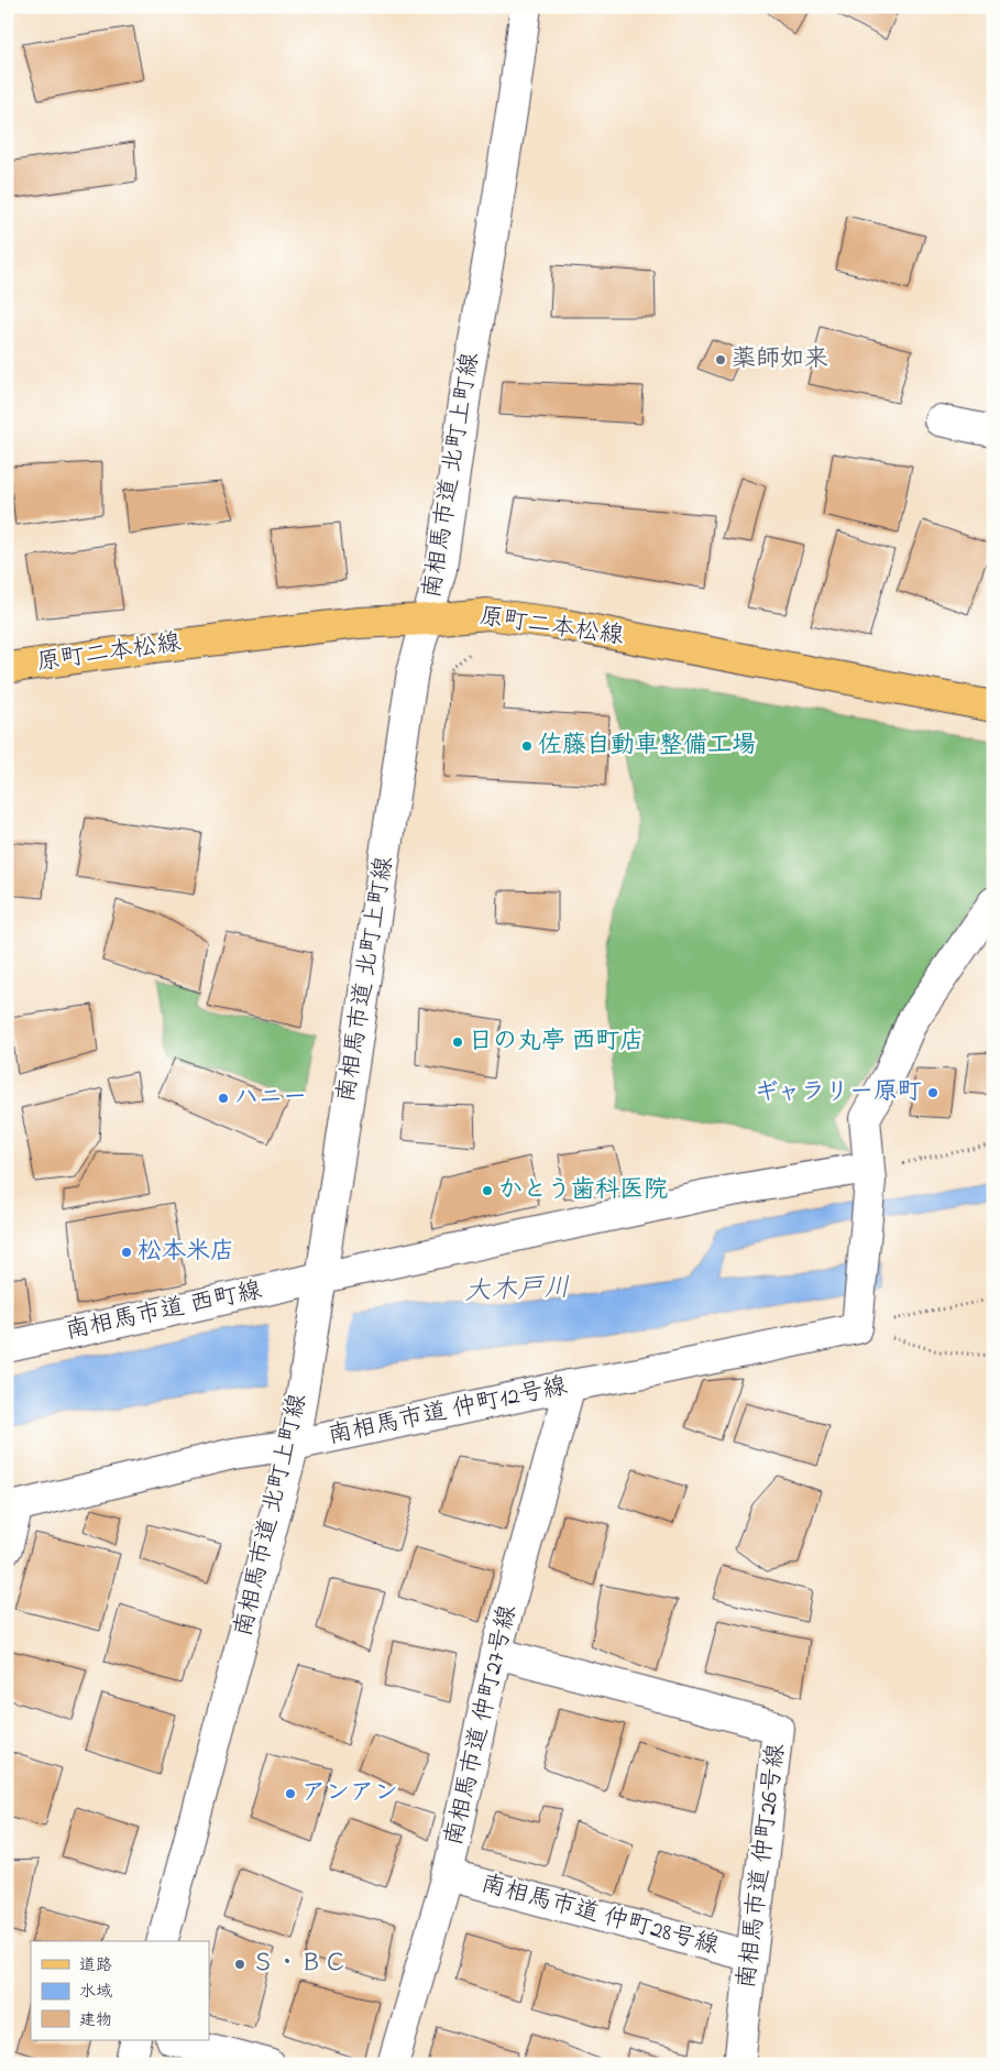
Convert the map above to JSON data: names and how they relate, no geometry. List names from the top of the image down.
{
  "streets": {
    "main road": ["原町二本松線"],
    "street": [
      "南相馬市道 北町上町線",
      "南相馬市道 西町線",
      "南相馬市道 仲町12号線",
      "南相馬市道 仲町27号線",
      "南相馬市道 仲町26号線",
      "南相馬市道 仲町28号線"
    ]
  },
  "crossings": [
    ["南相馬市道 北町上町線", "原町二本松線"],
    ["南相馬市道 北町上町線", "南相馬市道 西町線"],
    ["南相馬市道 北町上町線", "南相馬市道 仲町12号線"],
    ["南相馬市道 仲町12号線", "南相馬市道 仲町27号線"],
    ["南相馬市道 仲町27号線", "南相馬市道 仲町26号線"],
    ["南相馬市道 仲町27号線", "南相馬市道 仲町28号線"],
    ["南相馬市道 仲町26号線", "南相馬市道 仲町28号線"]
  ],
  "water": ["大木戸川"],
  "places": [
    "薬師如来",
    "佐藤自動車整備工場",
    "日の丸亭 西町店",
    "ギャラリー原町",
    "ハニー",
    "かとう歯科医院",
    "松本米店",
    "アンアン",
    "Ｓ・ＢＣ"
  ],
  "legend": ["道路", "水域", "建物"]
}
